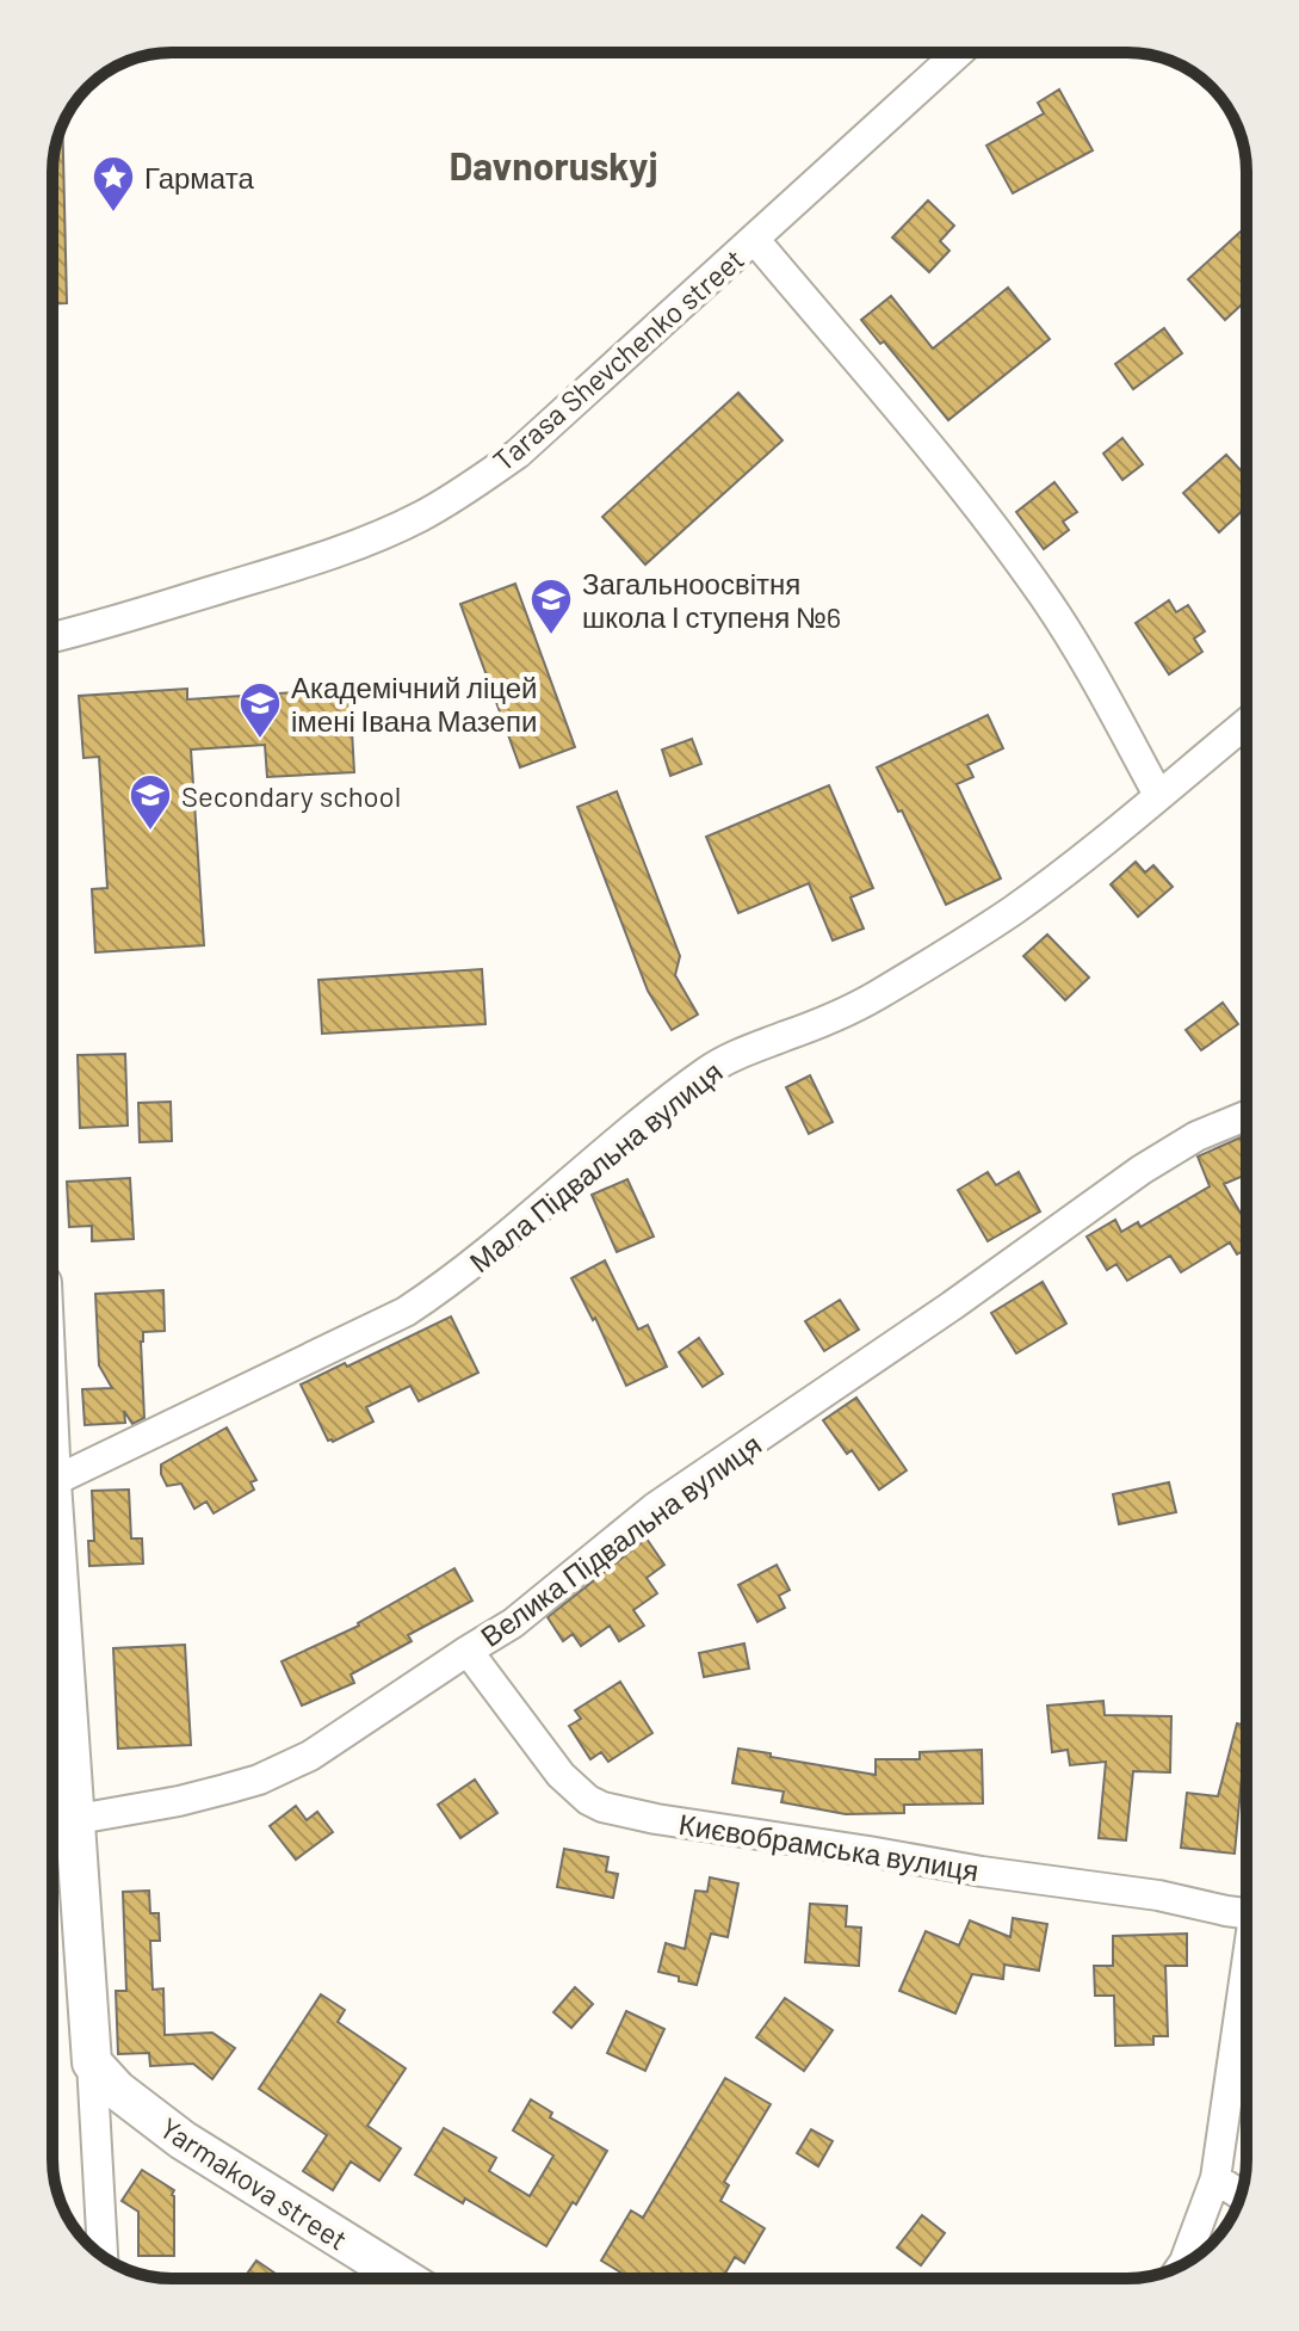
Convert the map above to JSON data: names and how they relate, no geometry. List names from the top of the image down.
{
  "streets": {
    "street": [
      "Tarasa Shevchenko street",
      "Мала Підвальна вулиця",
      "Велика Підвальна вулиця",
      "Києвобрамська вулиця",
      "Yarmakova street"
    ]
  },
  "crossings": [
    ["Велика Підвальна вулиця", "Києвобрамська вулиця"]
  ],
  "districts": ["Davnoruskyj"],
  "places": {
    "place": ["Гармата"],
    "school or university": ["Загальноосвітня школа І ступеня №6", "Академічний ліцей імені Івана Мазепи", "Secondary school"]
  }
}
